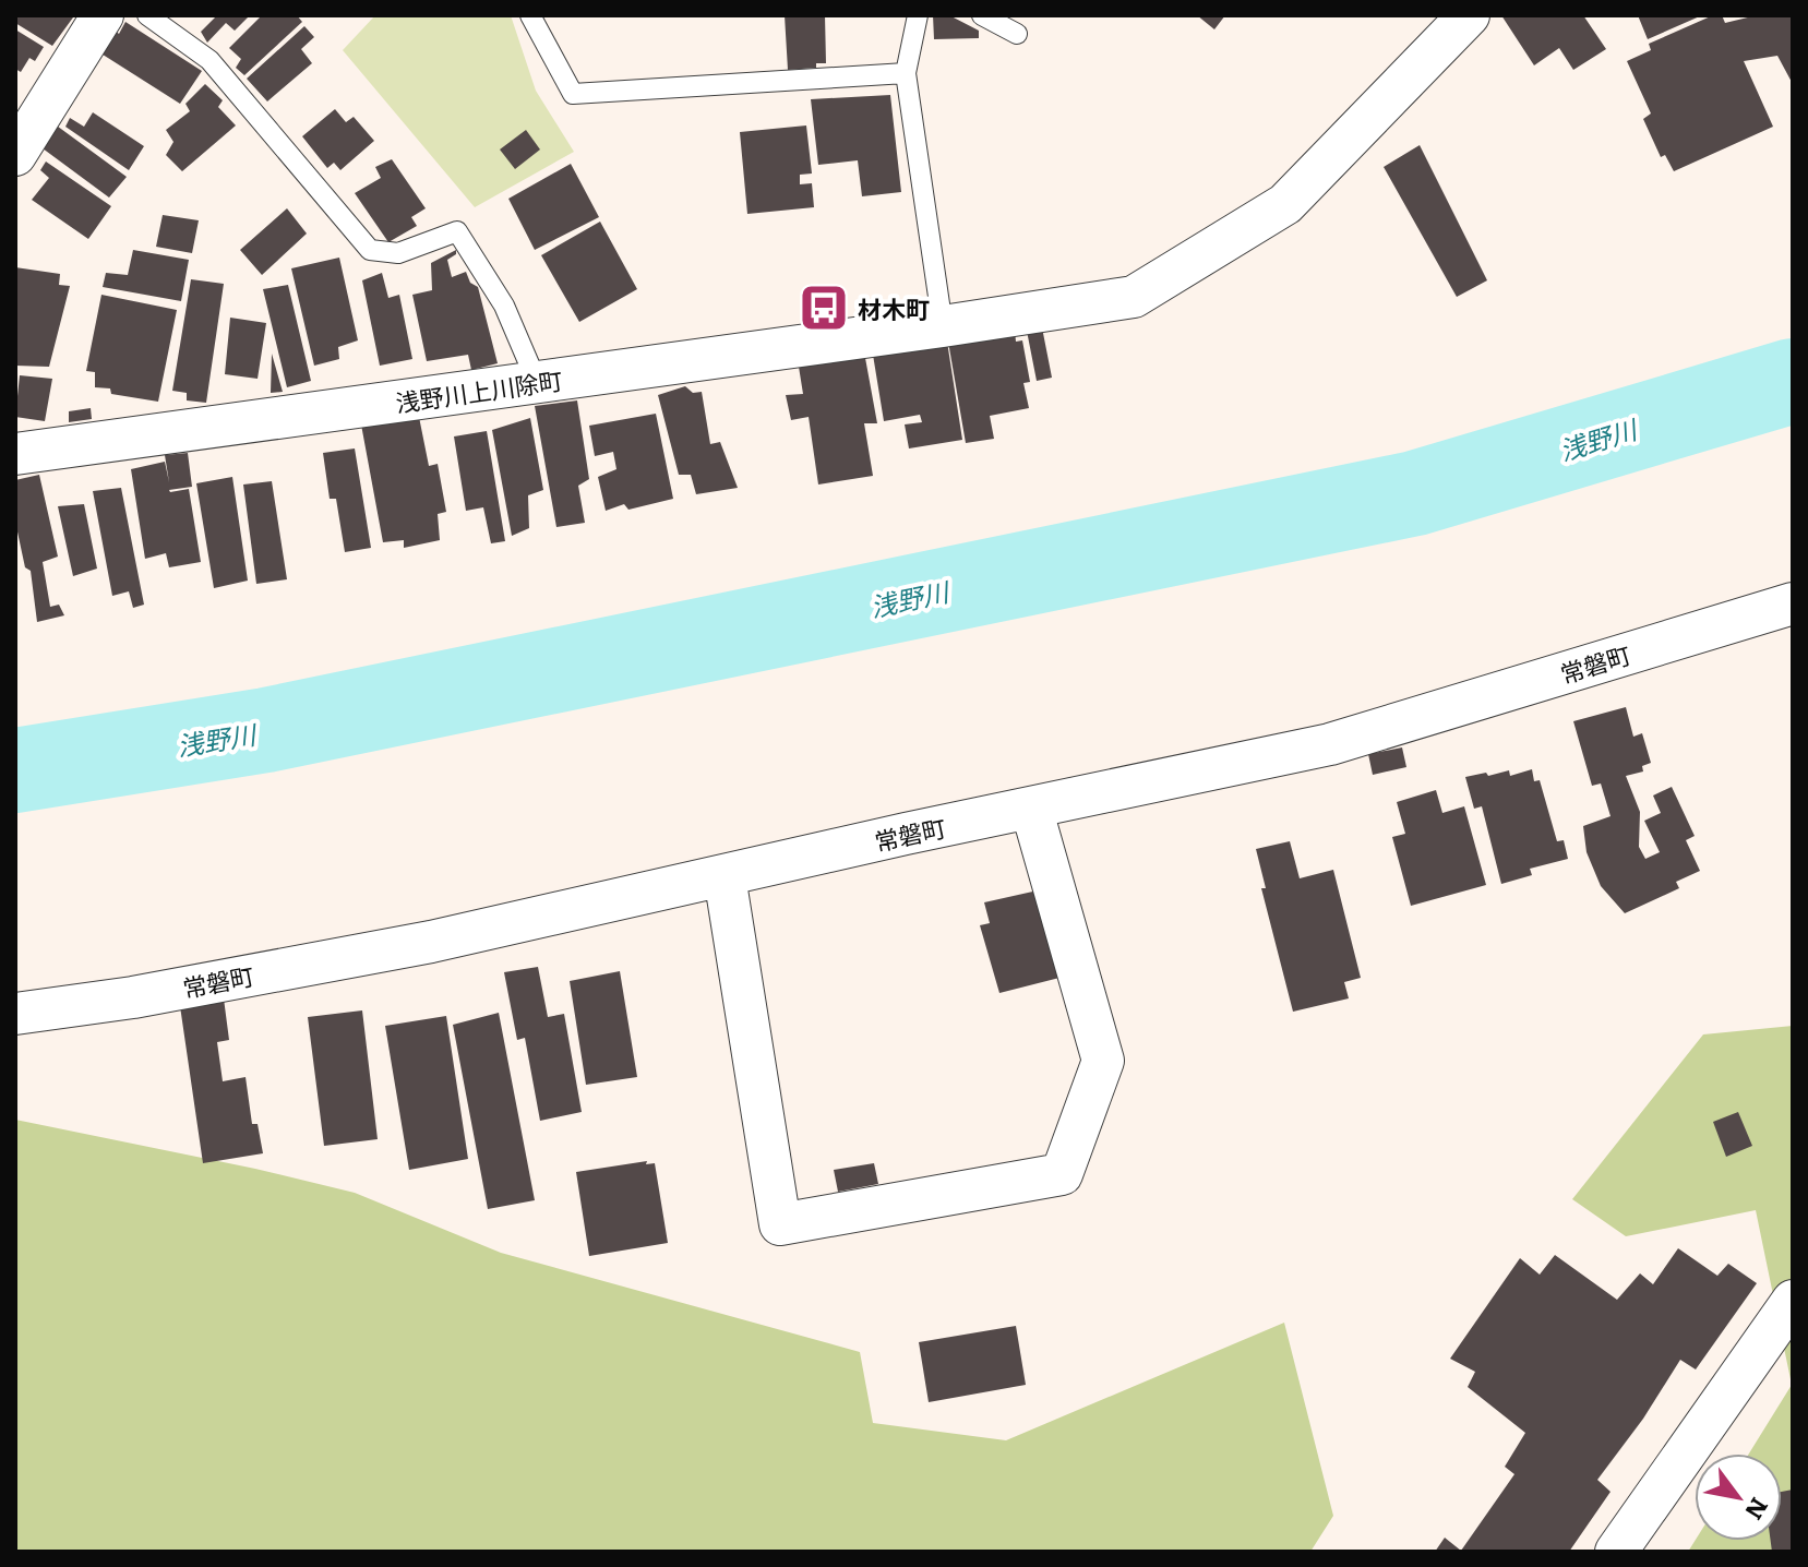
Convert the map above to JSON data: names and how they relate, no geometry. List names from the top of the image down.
{
  "streets": {
    "street": ["浅野川上川除町", "常磐町"]
  },
  "water": ["浅野川"],
  "places": {
    "bus stop": ["材木町"]
  },
  "north": "bottom right"
}
